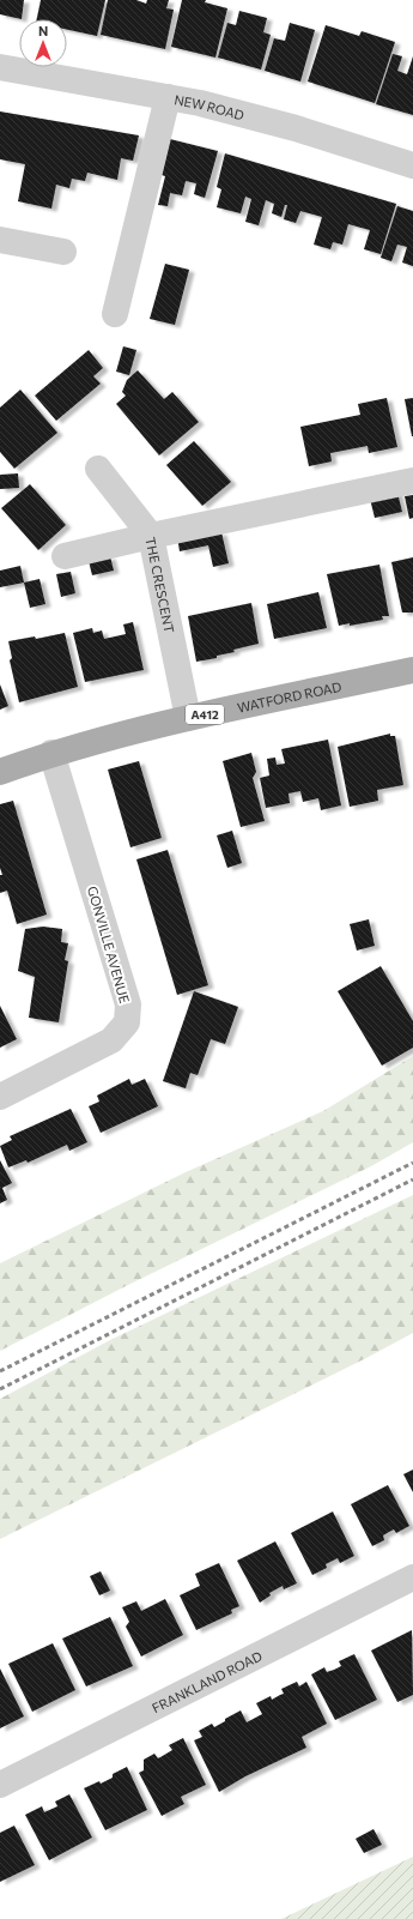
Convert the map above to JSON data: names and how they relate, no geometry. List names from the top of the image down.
{
  "streets": {
    "main road": ["WATFORD ROAD", "A412"],
    "street": [
      "NEW ROAD",
      "THE CRESCENT",
      "GONVILLE AVENUE",
      "FRANKLAND ROAD"
    ]
  },
  "crossings": [
    ["THE CRESCENT", "WATFORD ROAD"],
    ["WATFORD ROAD", "GONVILLE AVENUE"]
  ],
  "north": "top"
}
